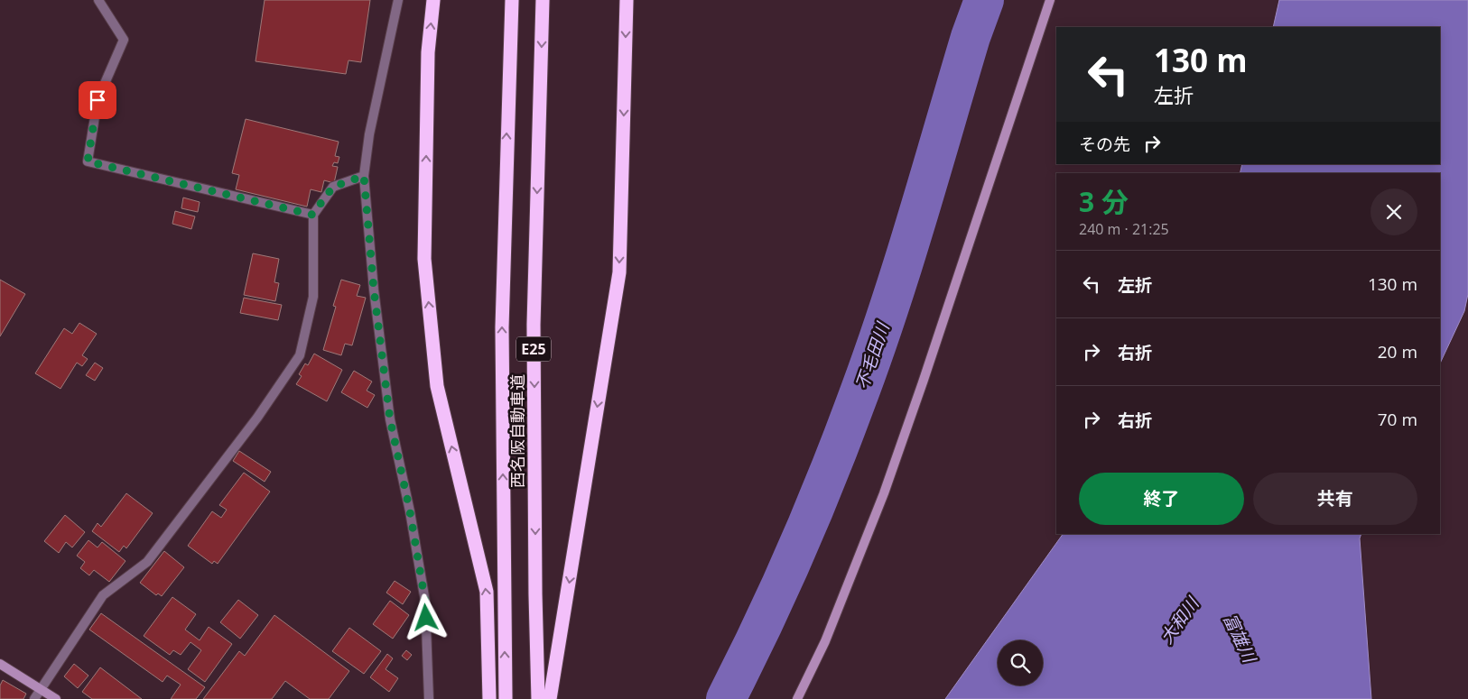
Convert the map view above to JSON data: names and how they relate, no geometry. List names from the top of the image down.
{
  "streets": {
    "highway": ["E25", "西名阪自動車道"]
  },
  "water": ["不毛田川", "大和川", "富雄川"],
  "page": {
    "turn": ["130 m", "左折"],
    "then": "その先",
    "heading": ["3 分", "240 m · 21:25"],
    "list": [
      {
        "name": "左折",
        "value": "130 m"
      },
      {
        "name": "右折",
        "value": "20 m"
      },
      {
        "name": "右折",
        "value": "70 m"
      }
    ],
    "buttons": ["終了", "共有"]
  }
}
